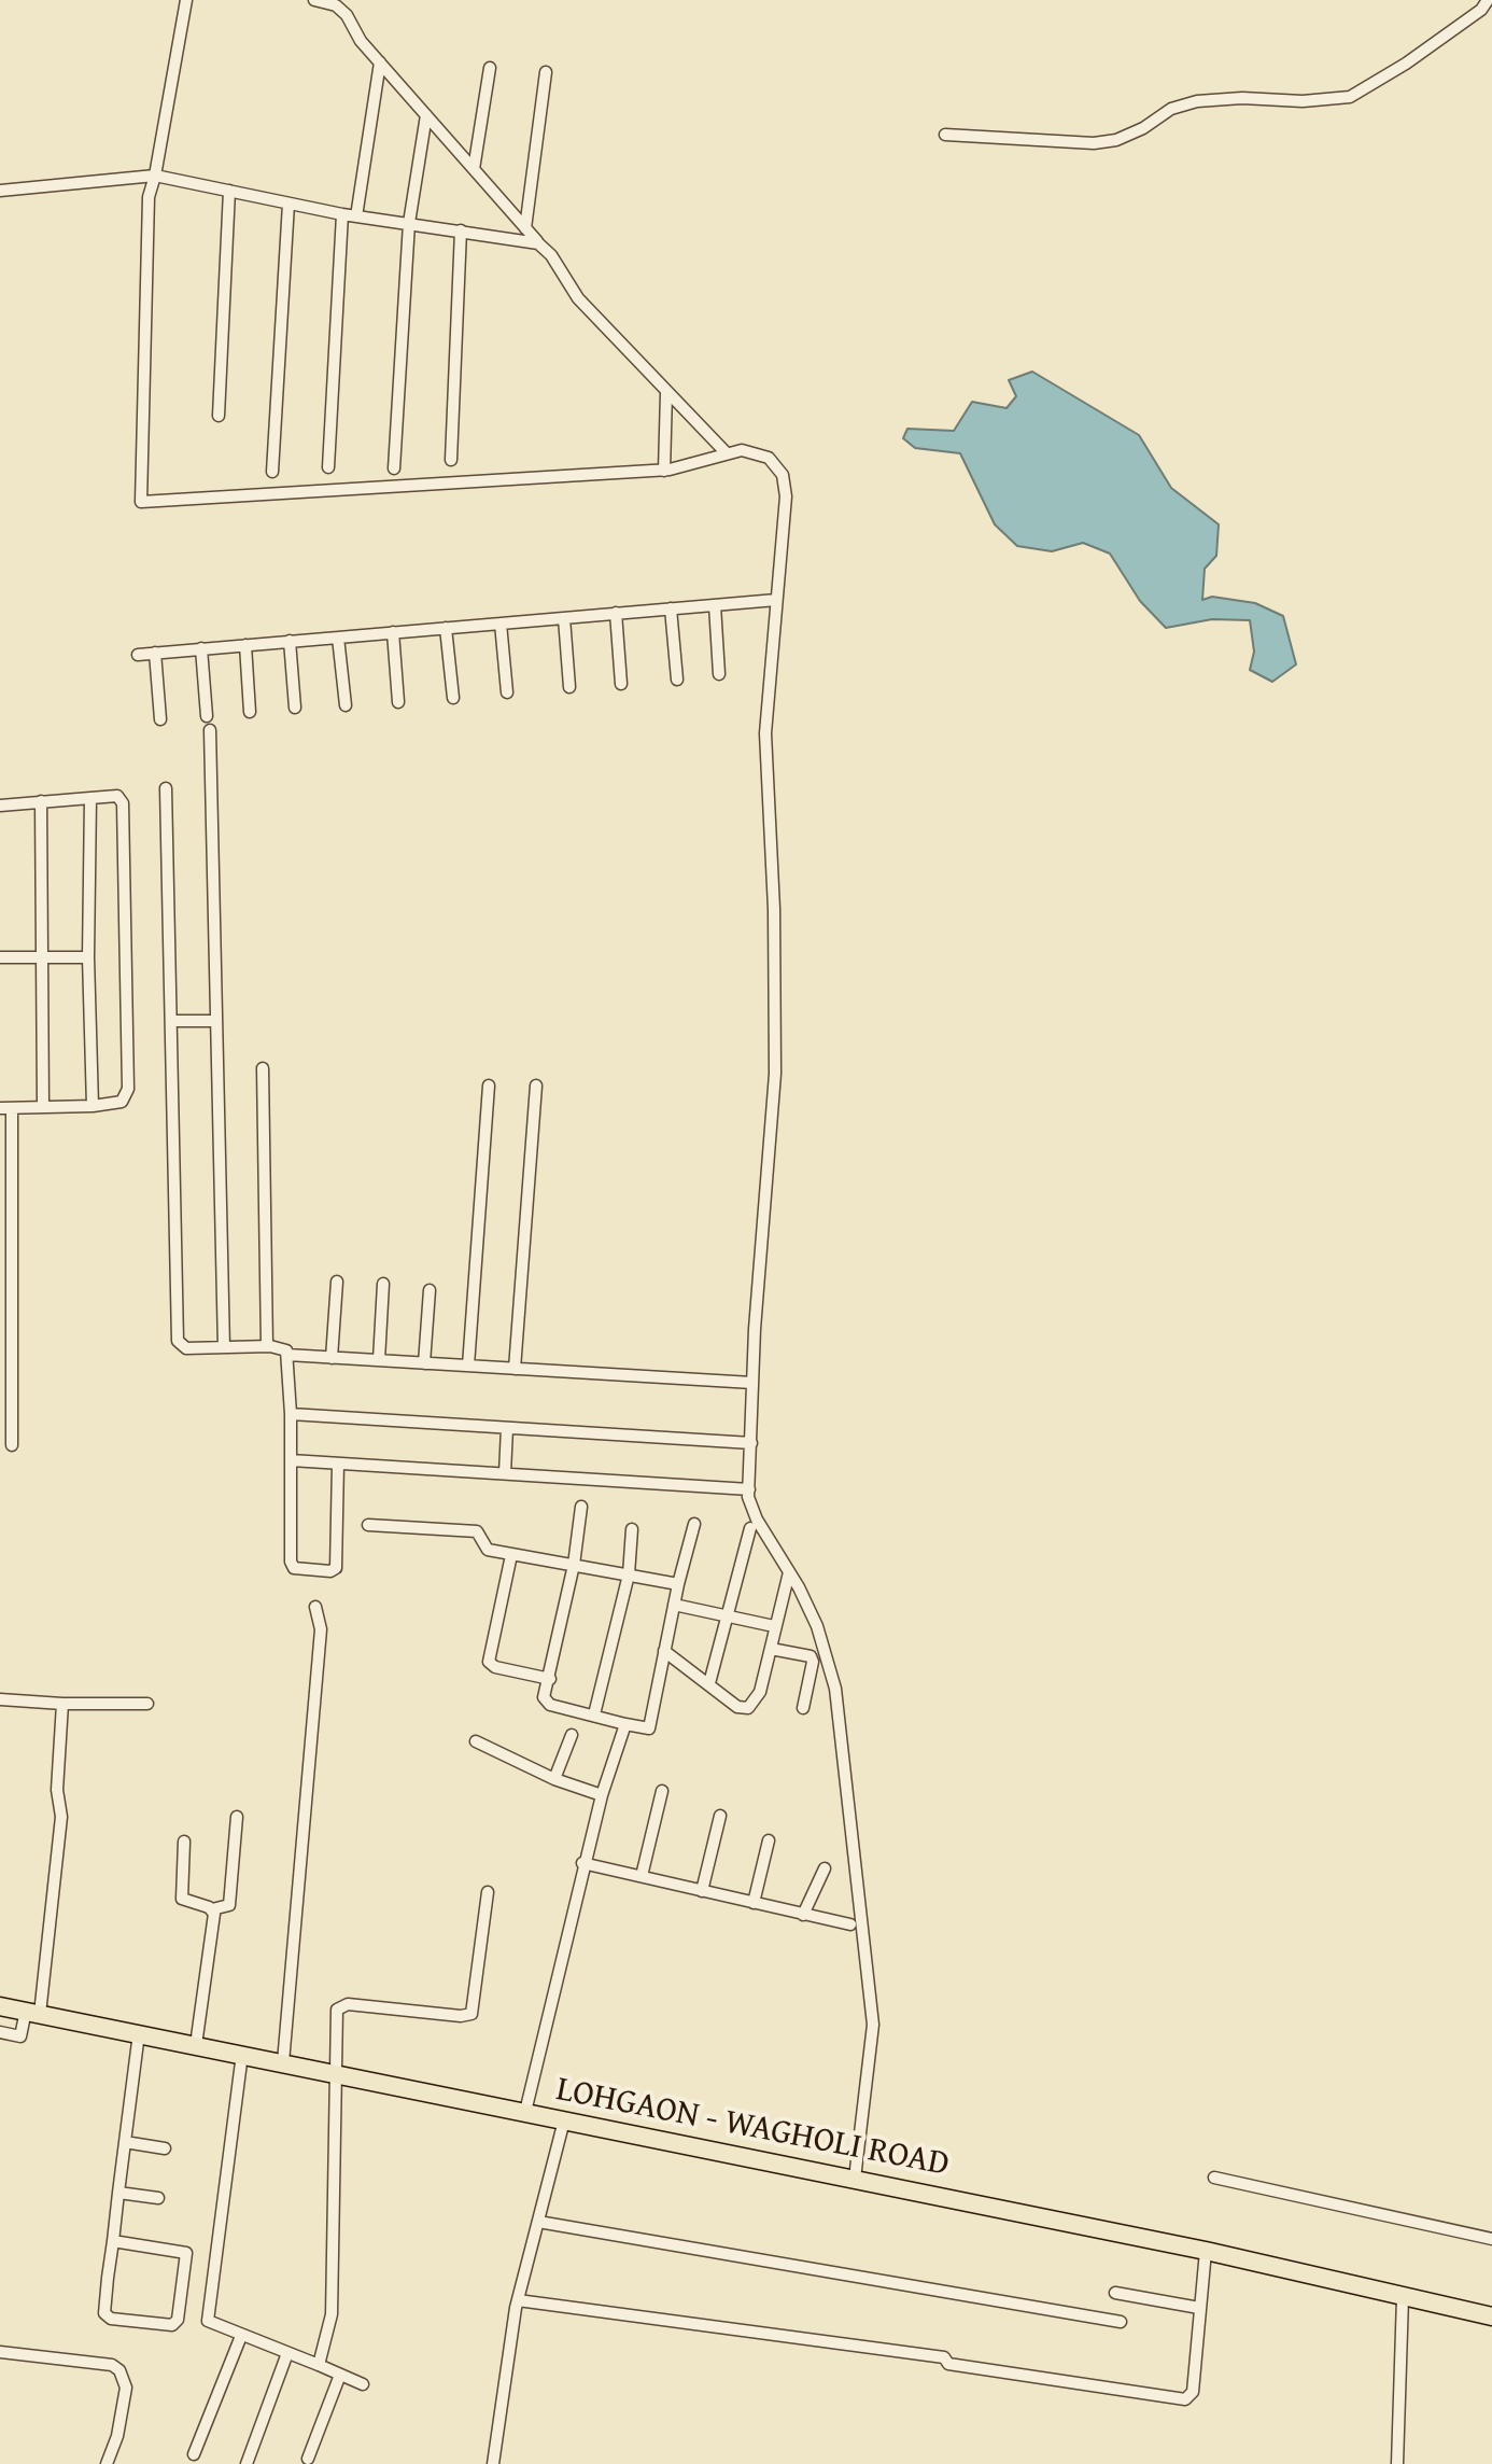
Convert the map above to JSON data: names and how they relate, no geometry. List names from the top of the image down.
{
  "streets": {
    "main road": ["LOHGAON - WAGHOLI ROAD"]
  }
}
